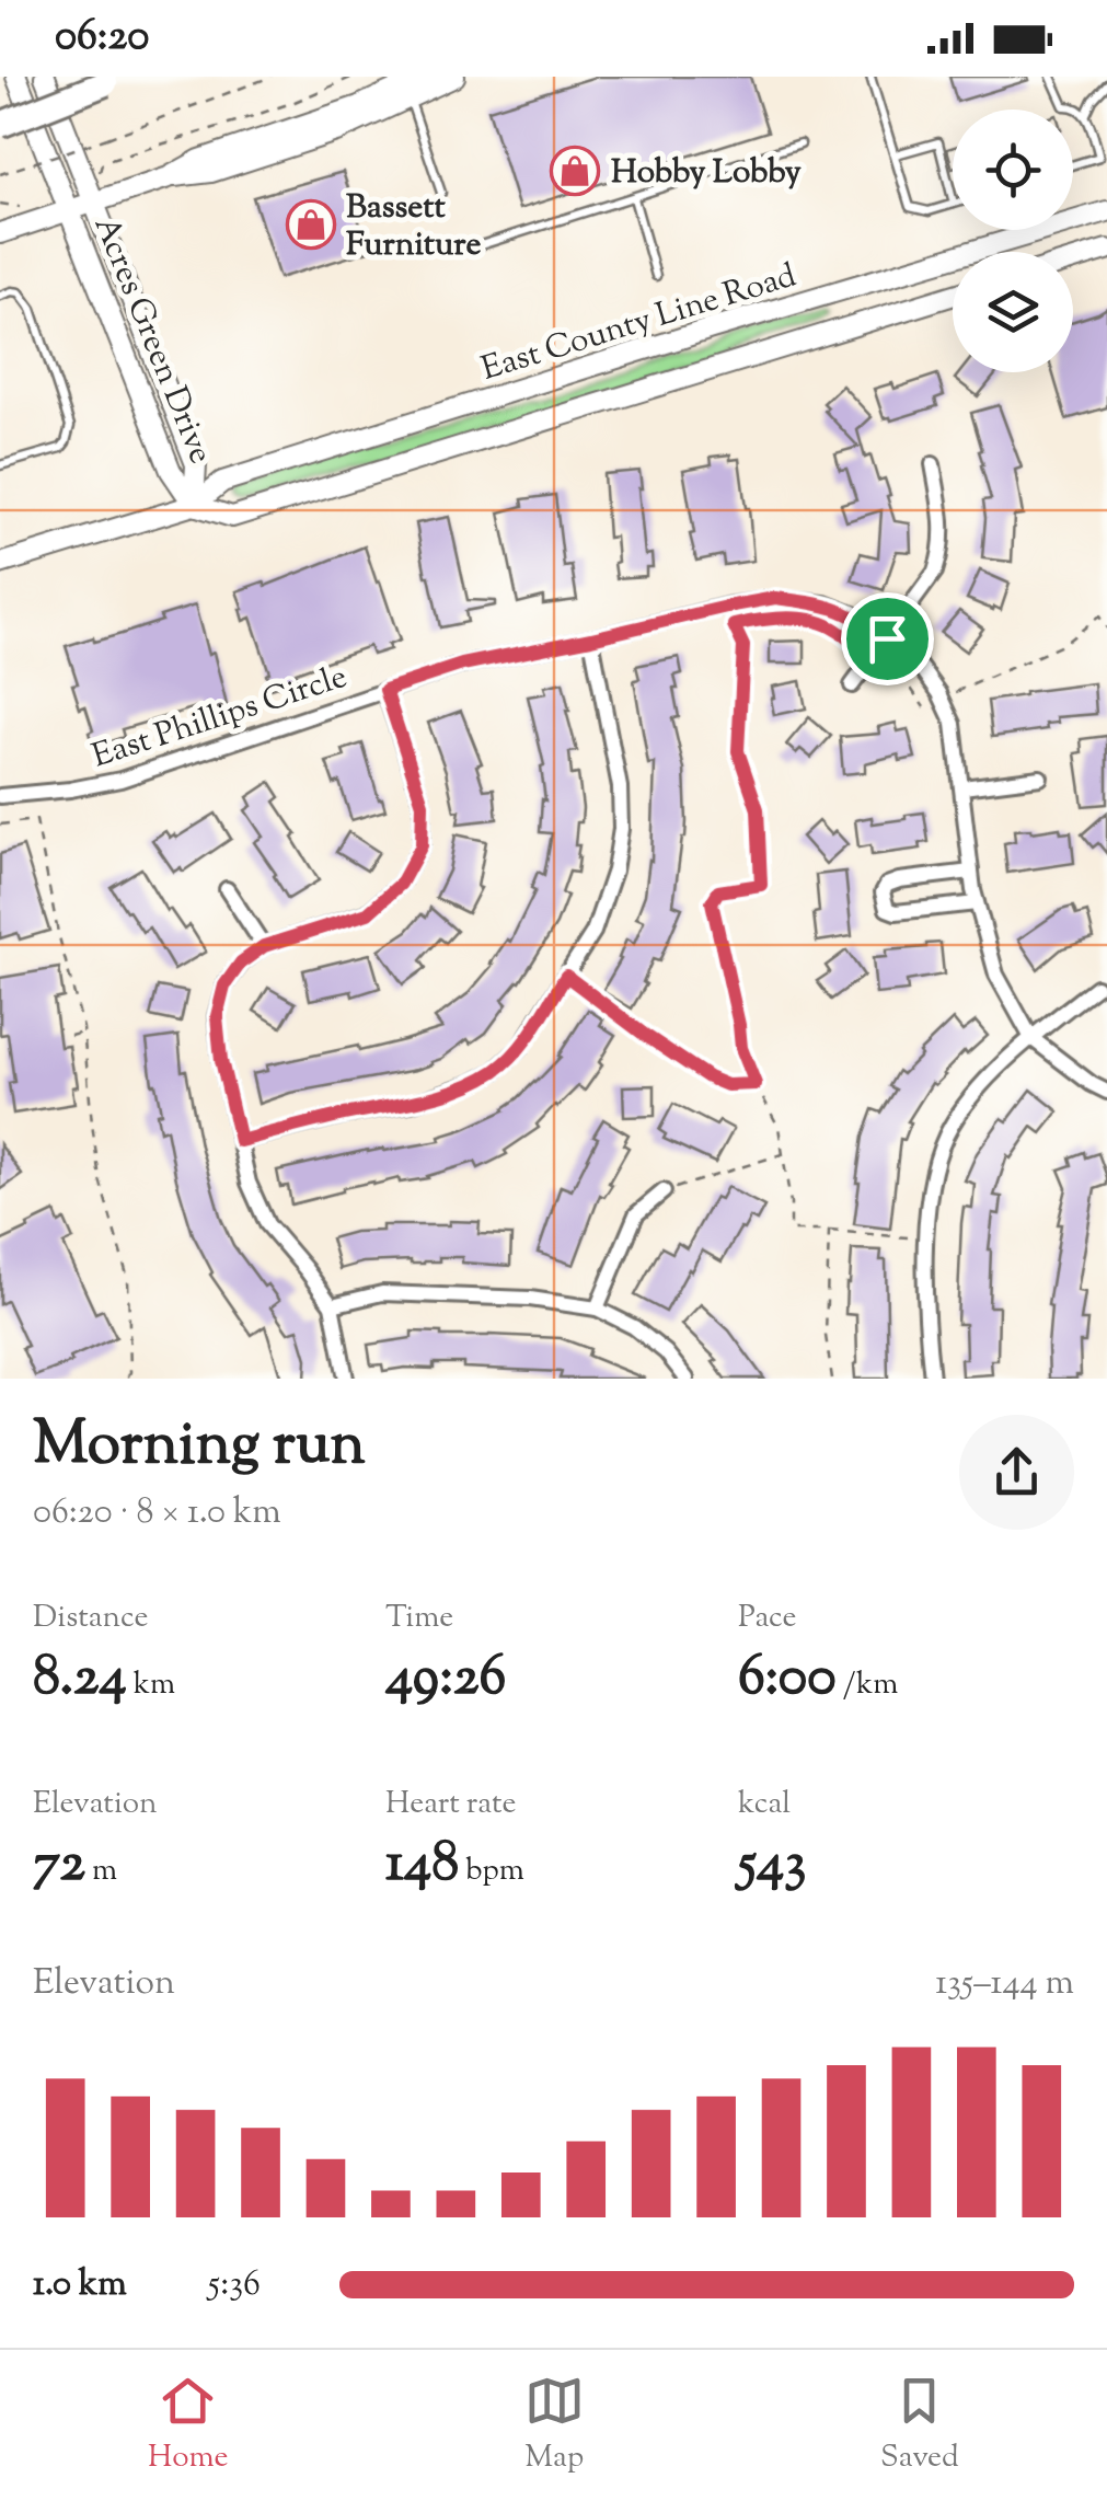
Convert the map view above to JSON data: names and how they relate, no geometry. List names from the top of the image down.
{
  "streets": {
    "main road": ["East County Line Road", "Acres Green Drive"],
    "street": ["East Phillips Circle"]
  },
  "crossings": [
    ["East County Line Road", "Acres Green Drive"]
  ],
  "places": {
    "shop": ["Hobby Lobby", "Bassett Furniture"]
  },
  "page": {
    "status": "06:20",
    "heading": ["Morning run", "06:20 · 8 × 1.0 km"],
    "stats": [
      ["Distance", "8.24 km"],
      ["Time", "49:26"],
      ["Pace", "6:00 /km"],
      ["Elevation", "72 m"],
      ["Heart rate", "148 bpm"],
      ["kcal", "543"]
    ],
    "chart": ["Elevation", "135–144 m"],
    "list": [
      {
        "name": "1.0 km",
        "note": "5:36"
      }
    ],
    "tabs": ["Home", "Map", "Saved"]
  }
}
